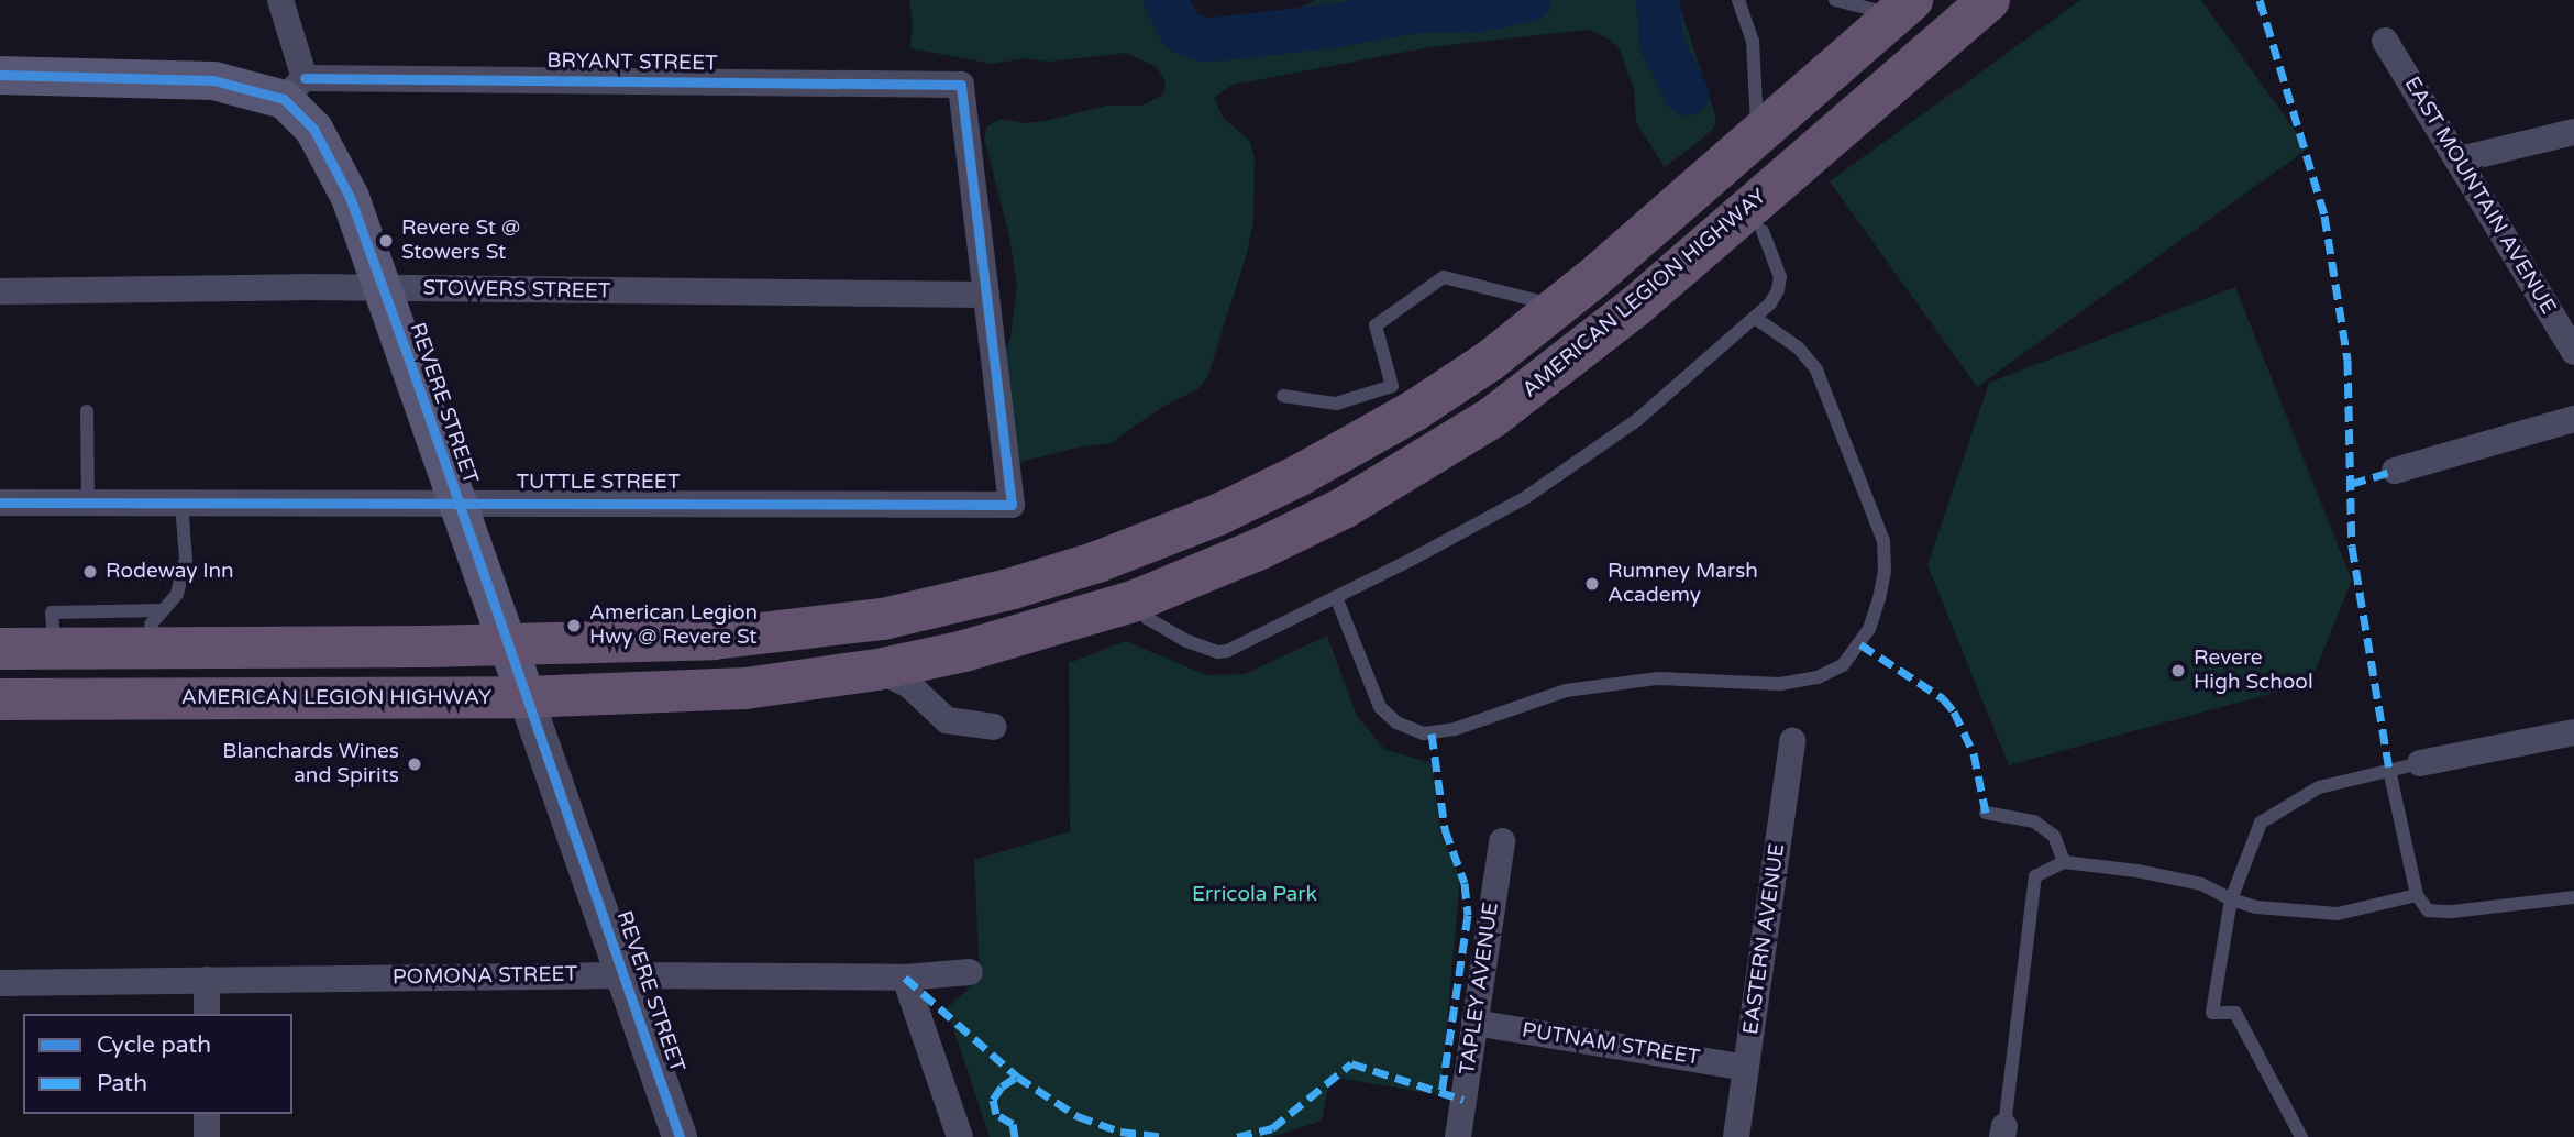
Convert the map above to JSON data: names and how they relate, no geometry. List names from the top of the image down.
{
  "streets": {
    "highway": ["AMERICAN LEGION HIGHWAY"],
    "main road": ["REVERE STREET"],
    "street": [
      "BRYANT STREET",
      "EAST MOUNTAIN AVENUE",
      "STOWERS STREET",
      "TUTTLE STREET",
      "EASTERN AVENUE",
      "POMONA STREET",
      "TAPLEY AVENUE",
      "PUTNAM STREET"
    ]
  },
  "crossings": [
    ["BRYANT STREET", "STOWERS STREET"],
    ["BRYANT STREET", "REVERE STREET"],
    ["BRYANT STREET", "TUTTLE STREET"],
    ["STOWERS STREET", "REVERE STREET"],
    ["STOWERS STREET", "TUTTLE STREET"],
    ["AMERICAN LEGION HIGHWAY", "REVERE STREET"],
    ["REVERE STREET", "TUTTLE STREET"],
    ["REVERE STREET", "POMONA STREET"],
    ["EASTERN AVENUE", "PUTNAM STREET"],
    ["TAPLEY AVENUE", "PUTNAM STREET"]
  ],
  "parks": ["Erricola Park"],
  "places": [
    "Revere St @ Stowers St",
    "Rodeway Inn",
    "Rumney Marsh Academy",
    "American Legion Hwy @ Revere St",
    "Revere High School",
    "Blanchards Wines and Spirits"
  ],
  "legend": ["Cycle path", "Path"]
}
